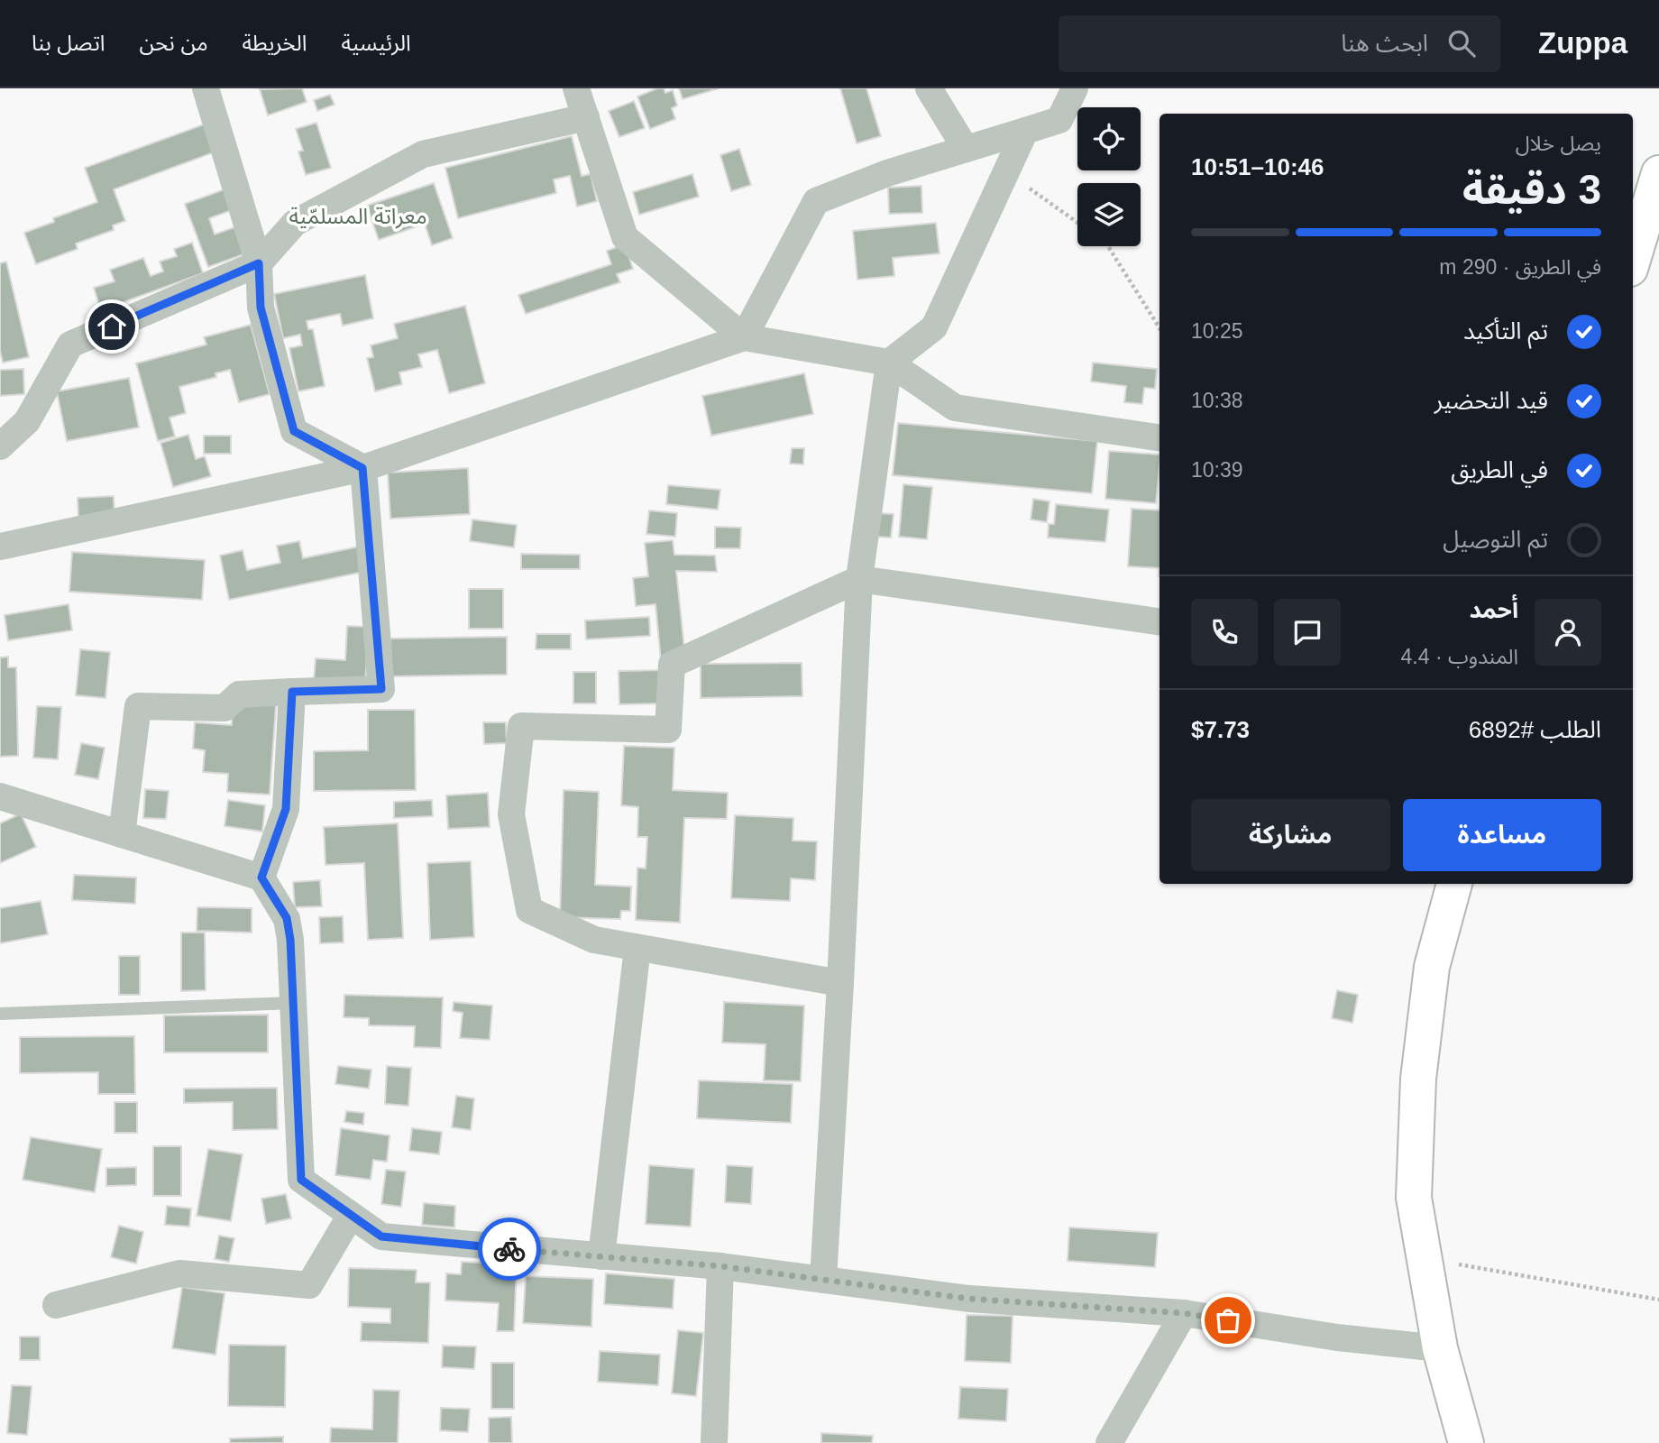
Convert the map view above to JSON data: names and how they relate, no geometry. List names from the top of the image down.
{
  "districts": ["معراتة المسلمّية"],
  "page": {
    "header": "Zuppa",
    "search": "ابحث هنا",
    "nav": [
      "الرئيسية",
      "الخريطة",
      "من نحن",
      "اتصل بنا"
    ],
    "heading": ["3 دقيقة", "يصل خلال", "10:46–10:51"],
    "panel": [
      "أحمد",
      "المندوب · 4.4",
      "الطلب #6892",
      "$7.73"
    ],
    "bar": "في الطريق · 290 m",
    "list": [
      ["تم التأكيد", "10:25"],
      ["قيد التحضير", "10:38"],
      ["في الطريق", "10:39"],
      "تم التوصيل"
    ],
    "buttons": ["مساعدة", "مشاركة"]
  }
}
